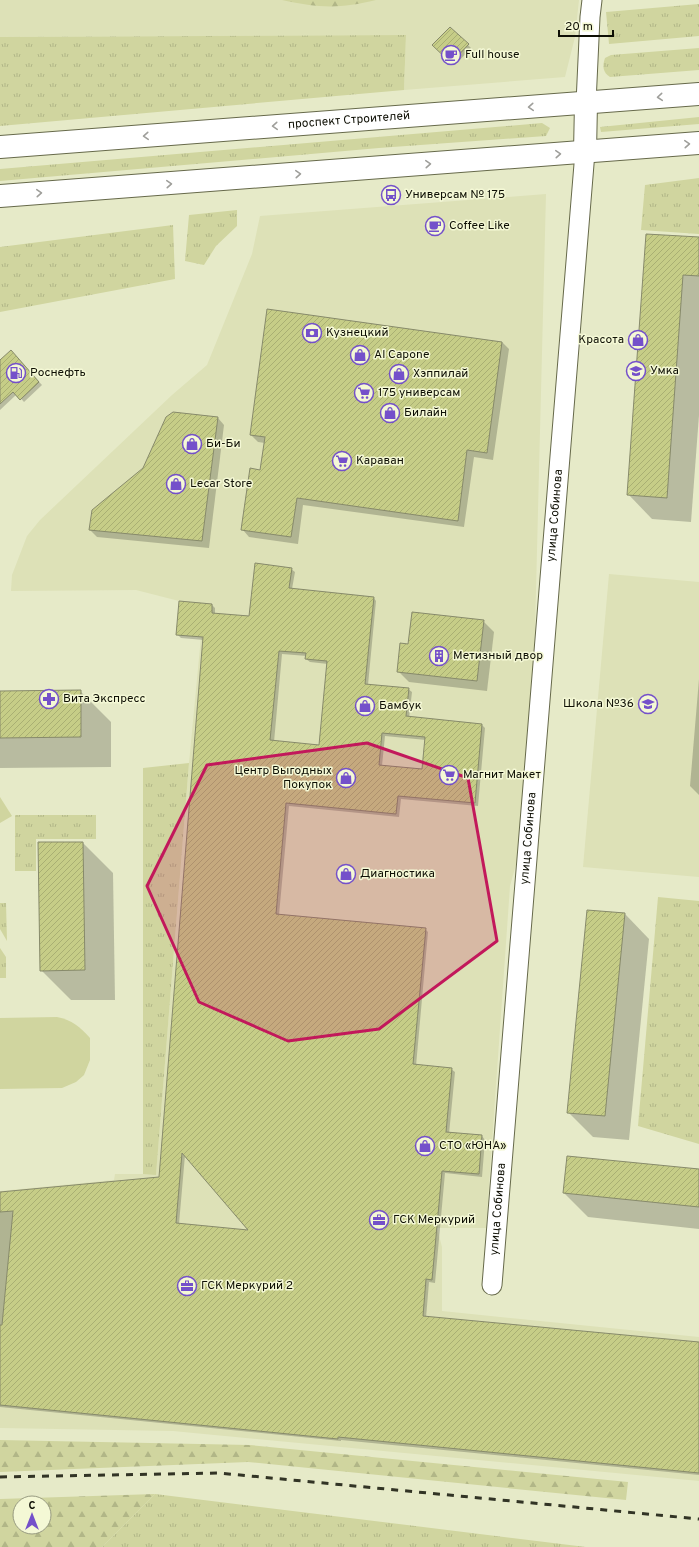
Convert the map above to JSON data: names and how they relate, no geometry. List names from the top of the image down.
{
  "streets": {
    "main road": ["проспект Строителей"],
    "street": ["улица Собинова"]
  },
  "places": {
    "cafe": ["Full house", "Coffee Like"],
    "bus stop": ["Универсам № 175"],
    "bank": ["Кузнецкий"],
    "shop": [
      "Красота",
      "Al Capone",
      "Хэппилай",
      "Билайн",
      "Би-Би",
      "Lecar Store",
      "Бамбук",
      "Центр Выгодных Покупок",
      "Диагностика",
      "СТО «ЮНА»"
    ],
    "school or university": ["Умка", "Школа №36"],
    "fuel station": ["Роснефть"],
    "supermarket": ["175 универсам", "Караван", "Магнит Макет"],
    "building": ["Метизный двор"],
    "pharmacy": ["Вита Экспресс"],
    "office": ["ГСК Меркурий", "ГСК Меркурий 2"]
  },
  "scale_bar": "20 m",
  "north": "top"
}
